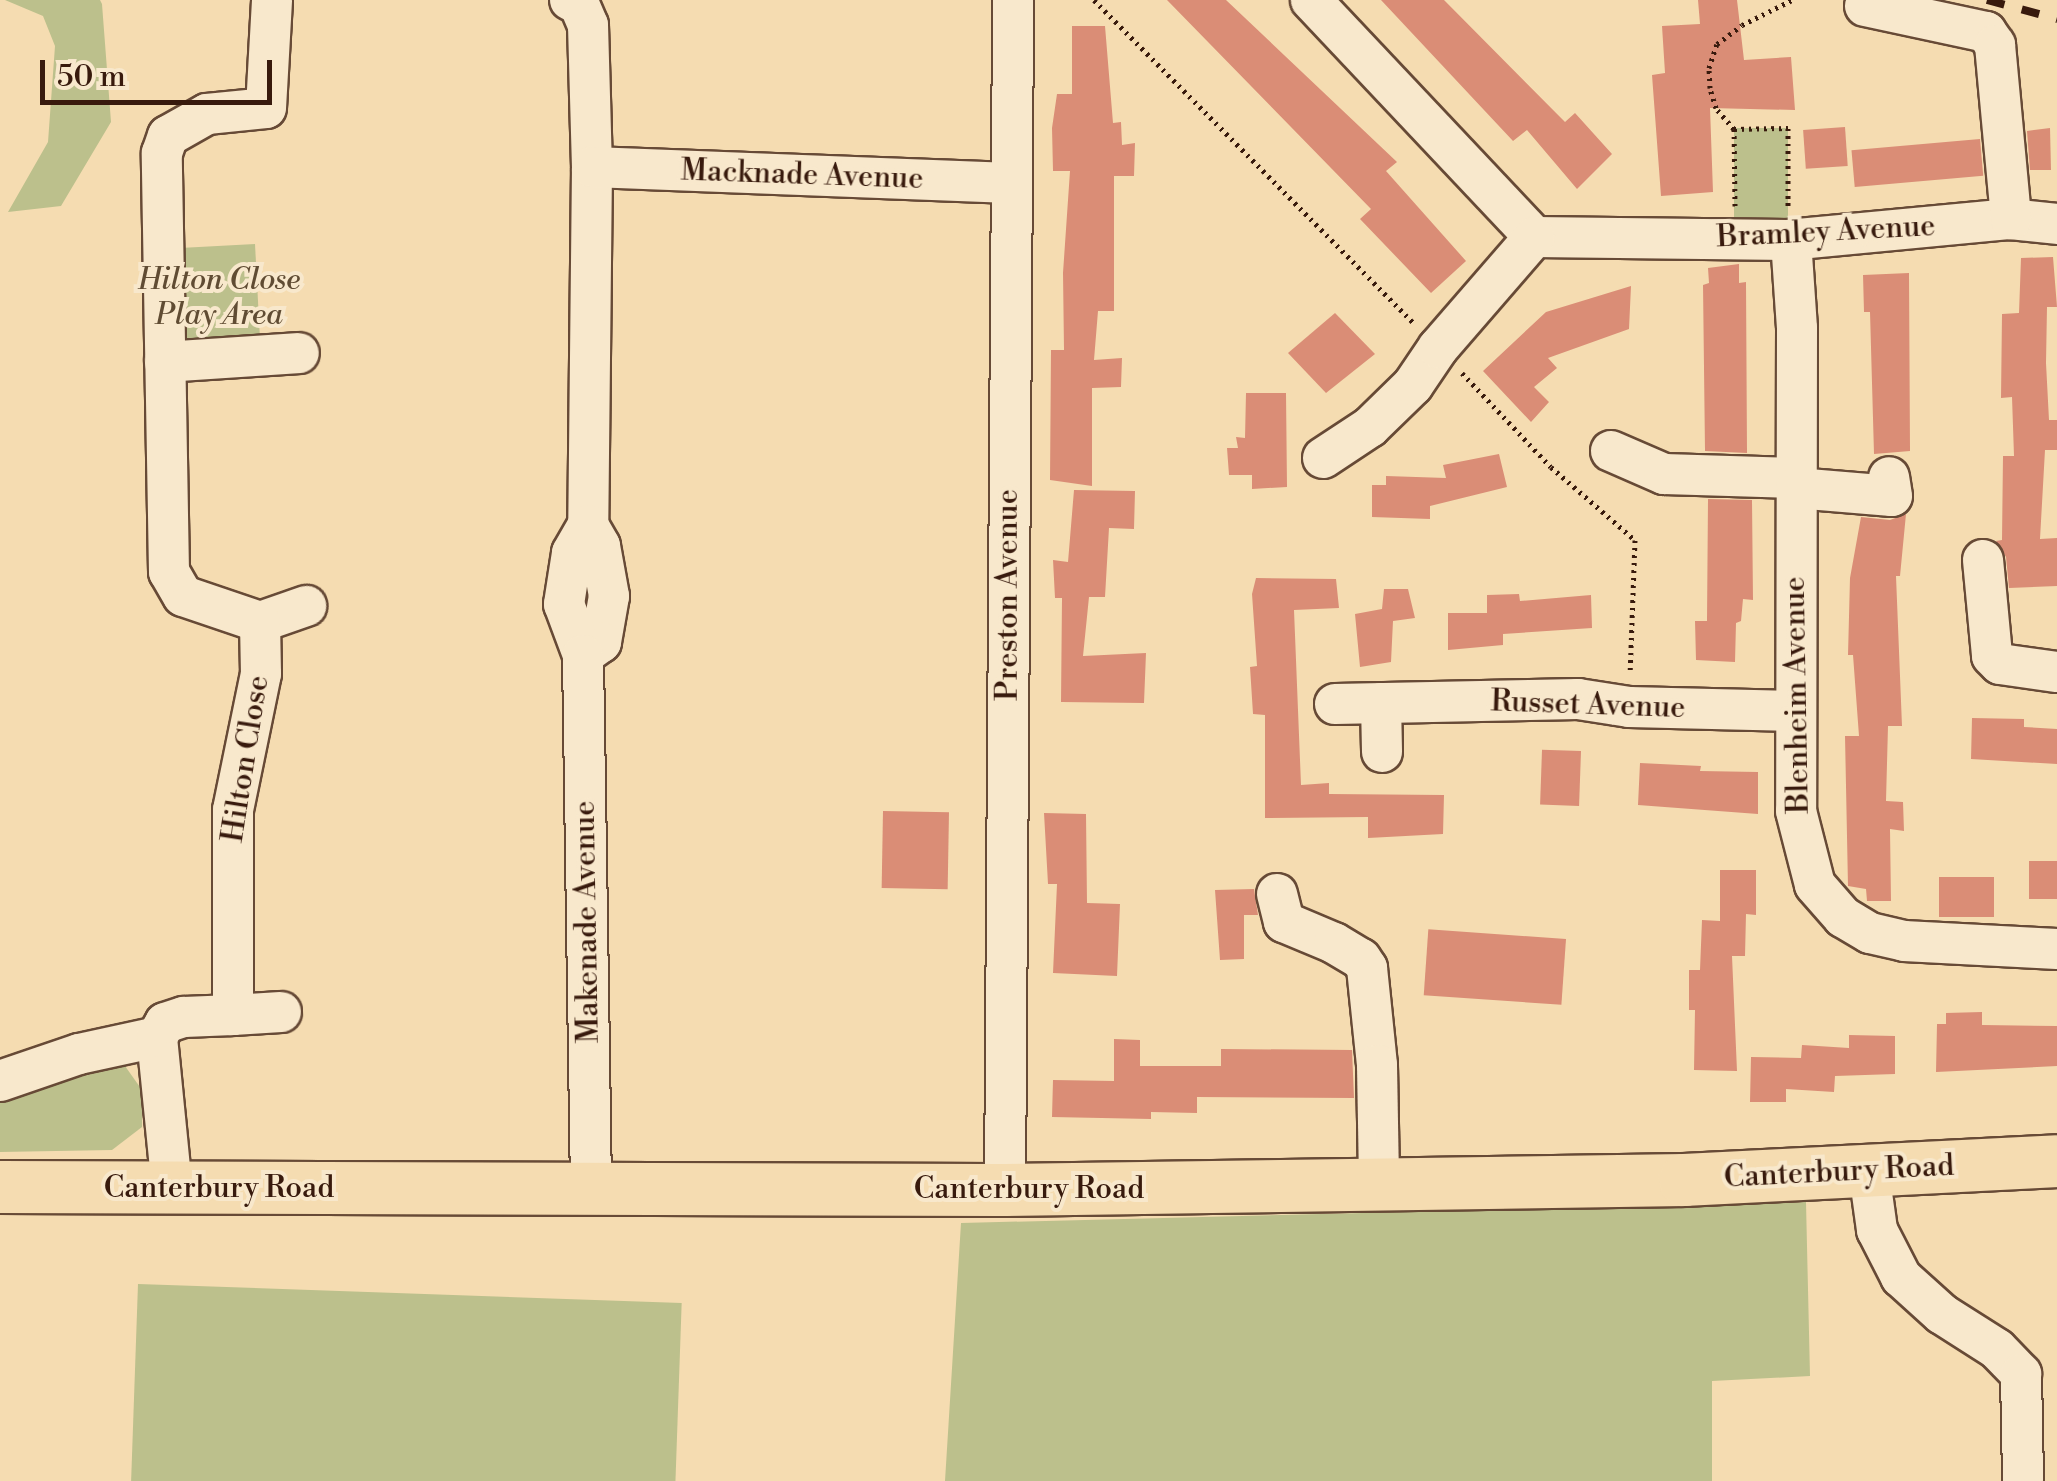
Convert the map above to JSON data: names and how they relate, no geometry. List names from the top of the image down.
{
  "streets": {
    "main road": ["Canterbury Road"],
    "street": [
      "Macknade Avenue",
      "Bramley Avenue",
      "Preston Avenue",
      "Blenheim Avenue",
      "Russet Avenue",
      "Hilton Close",
      "Makenade Avenue"
    ]
  },
  "crossings": [
    ["Macknade Avenue", "Preston Avenue"],
    ["Macknade Avenue", "Makenade Avenue"],
    ["Bramley Avenue", "Blenheim Avenue"],
    ["Preston Avenue", "Canterbury Road"],
    ["Blenheim Avenue", "Russet Avenue"],
    ["Makenade Avenue", "Canterbury Road"]
  ],
  "parks": ["Hilton Close Play Area"],
  "scale_bar": "50 m"
}
